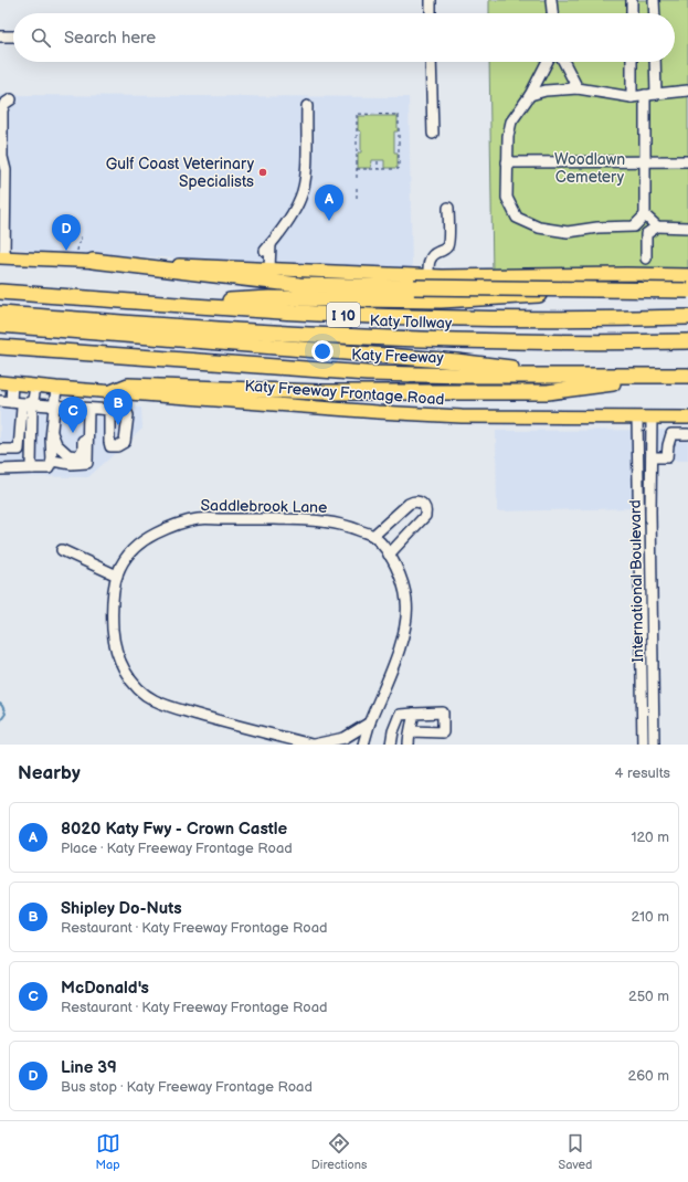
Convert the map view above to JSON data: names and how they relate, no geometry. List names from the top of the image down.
{
  "streets": {
    "highway": ["I 10", "Katy Tollway", "Katy Freeway"],
    "main road": ["Katy Freeway Frontage Road"],
    "street": ["Saddlebrook Lane", "International Boulevard"]
  },
  "crossings": [
    ["Katy Freeway Frontage Road", "International Boulevard"]
  ],
  "parks": ["Woodlawn Cemetery"],
  "places": ["Gulf Coast Veterinary Specialists"],
  "page": {
    "search": "Search here",
    "pins": [
      "A",
      "D",
      "B",
      "C"
    ],
    "heading": ["Nearby", "4 results"],
    "list": [
      {
        "mark": "A",
        "name": "8020 Katy Fwy - Crown Castle",
        "note": "Place · Katy Freeway Frontage Road",
        "value": "120 m"
      },
      {
        "mark": "B",
        "name": "Shipley Do-Nuts",
        "note": "Restaurant · Katy Freeway Frontage Road",
        "value": "210 m"
      },
      {
        "mark": "C",
        "name": "McDonald's",
        "note": "Restaurant · Katy Freeway Frontage Road",
        "value": "250 m"
      },
      {
        "mark": "D",
        "name": "Line 39",
        "note": "Bus stop · Katy Freeway Frontage Road",
        "value": "260 m"
      }
    ],
    "nav": ["Map", "Directions", "Saved"]
  }
}
